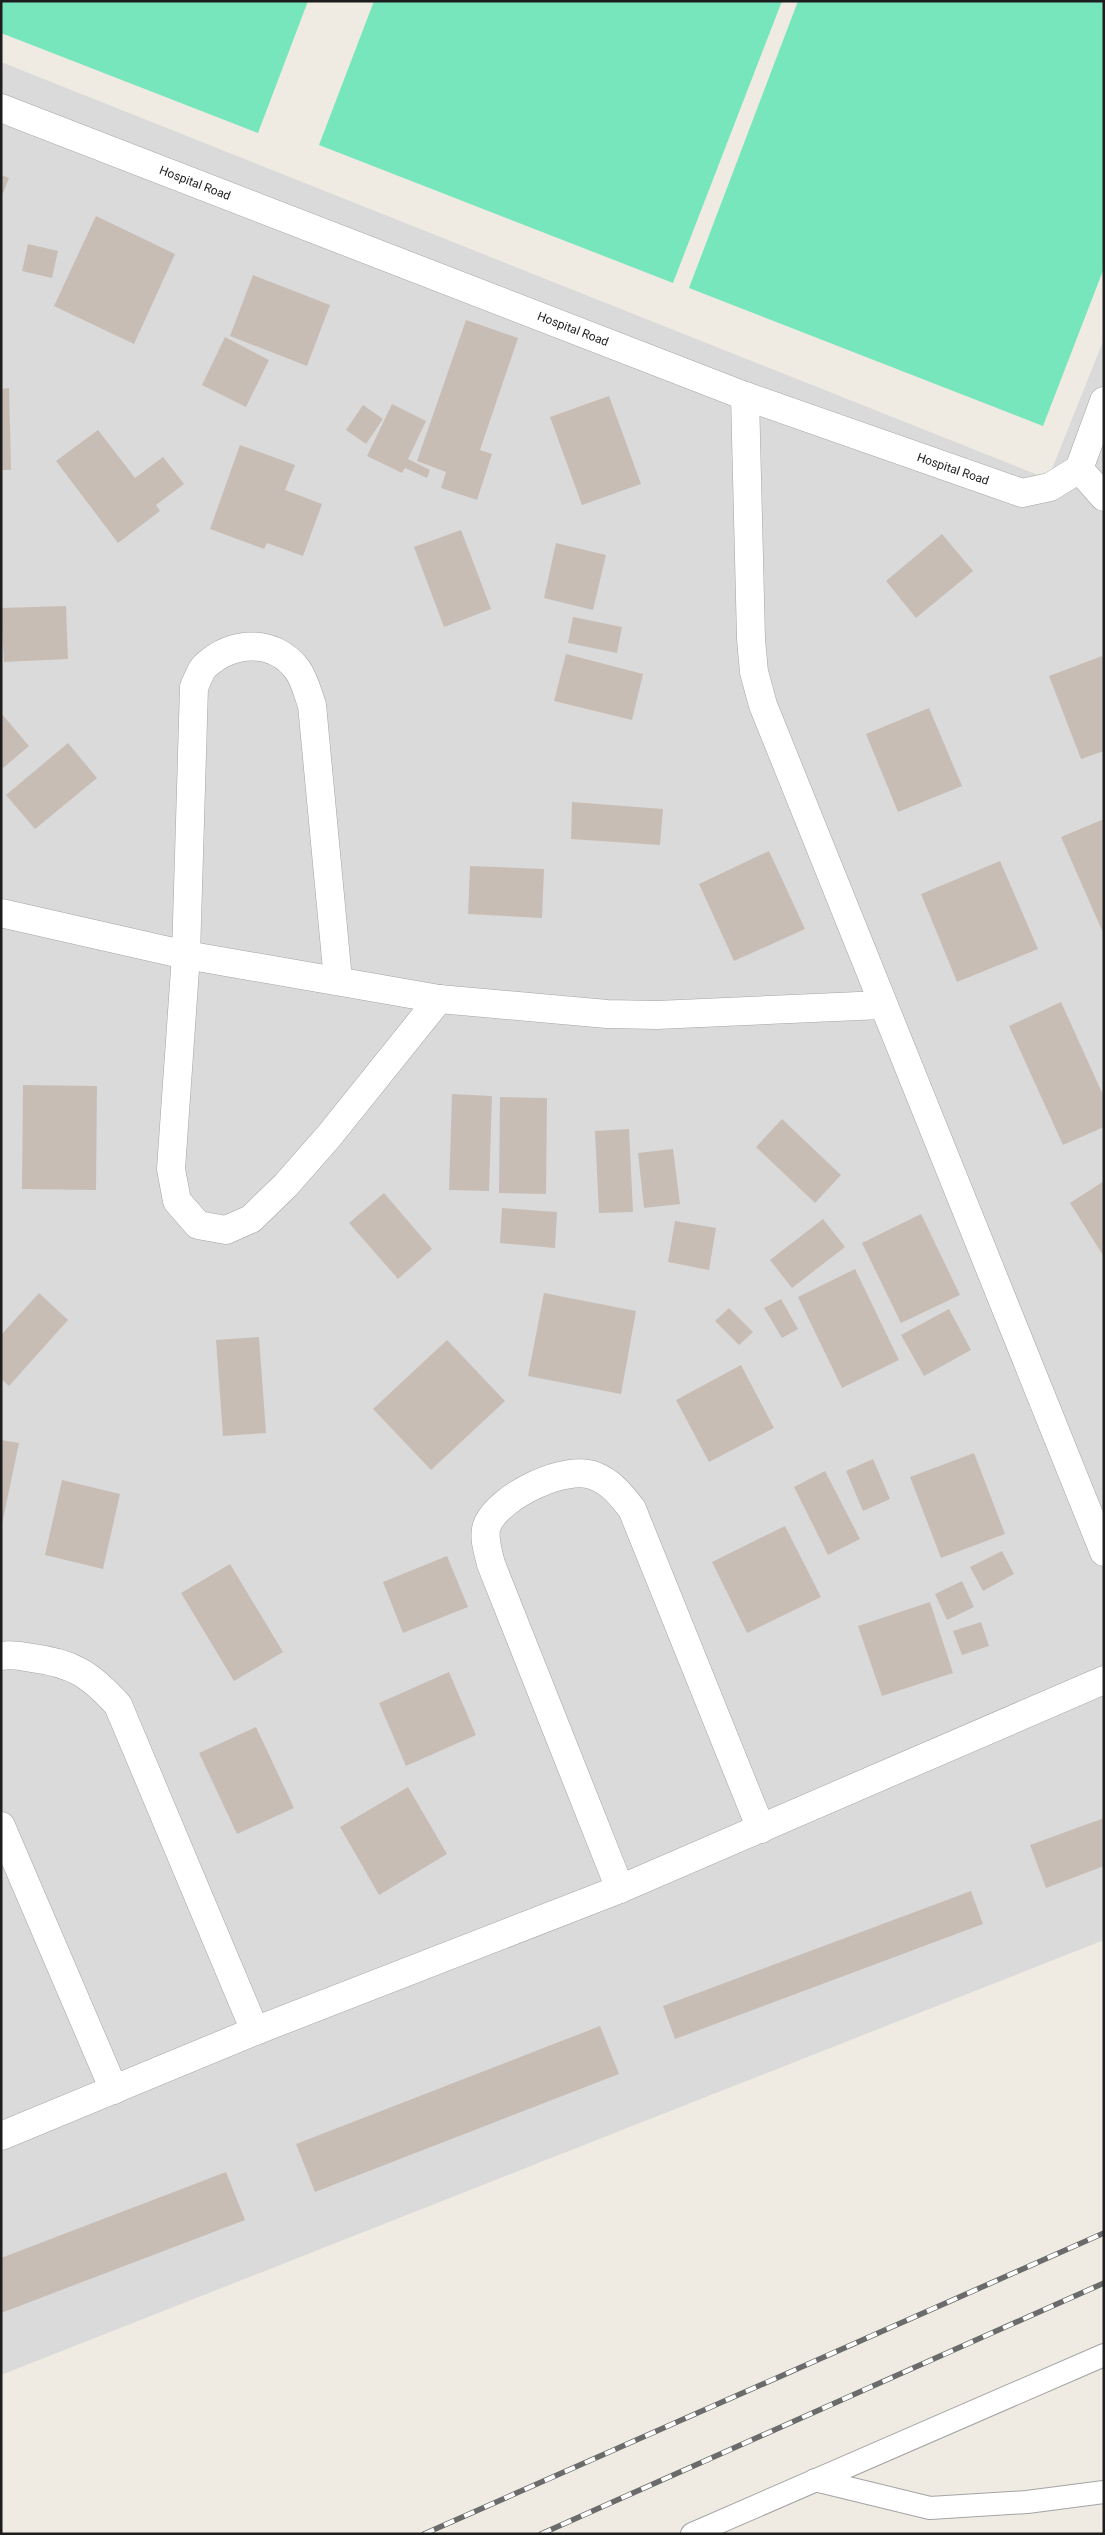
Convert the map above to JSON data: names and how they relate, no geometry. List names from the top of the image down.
{
  "streets": {
    "street": ["Hospital Road"]
  }
}
